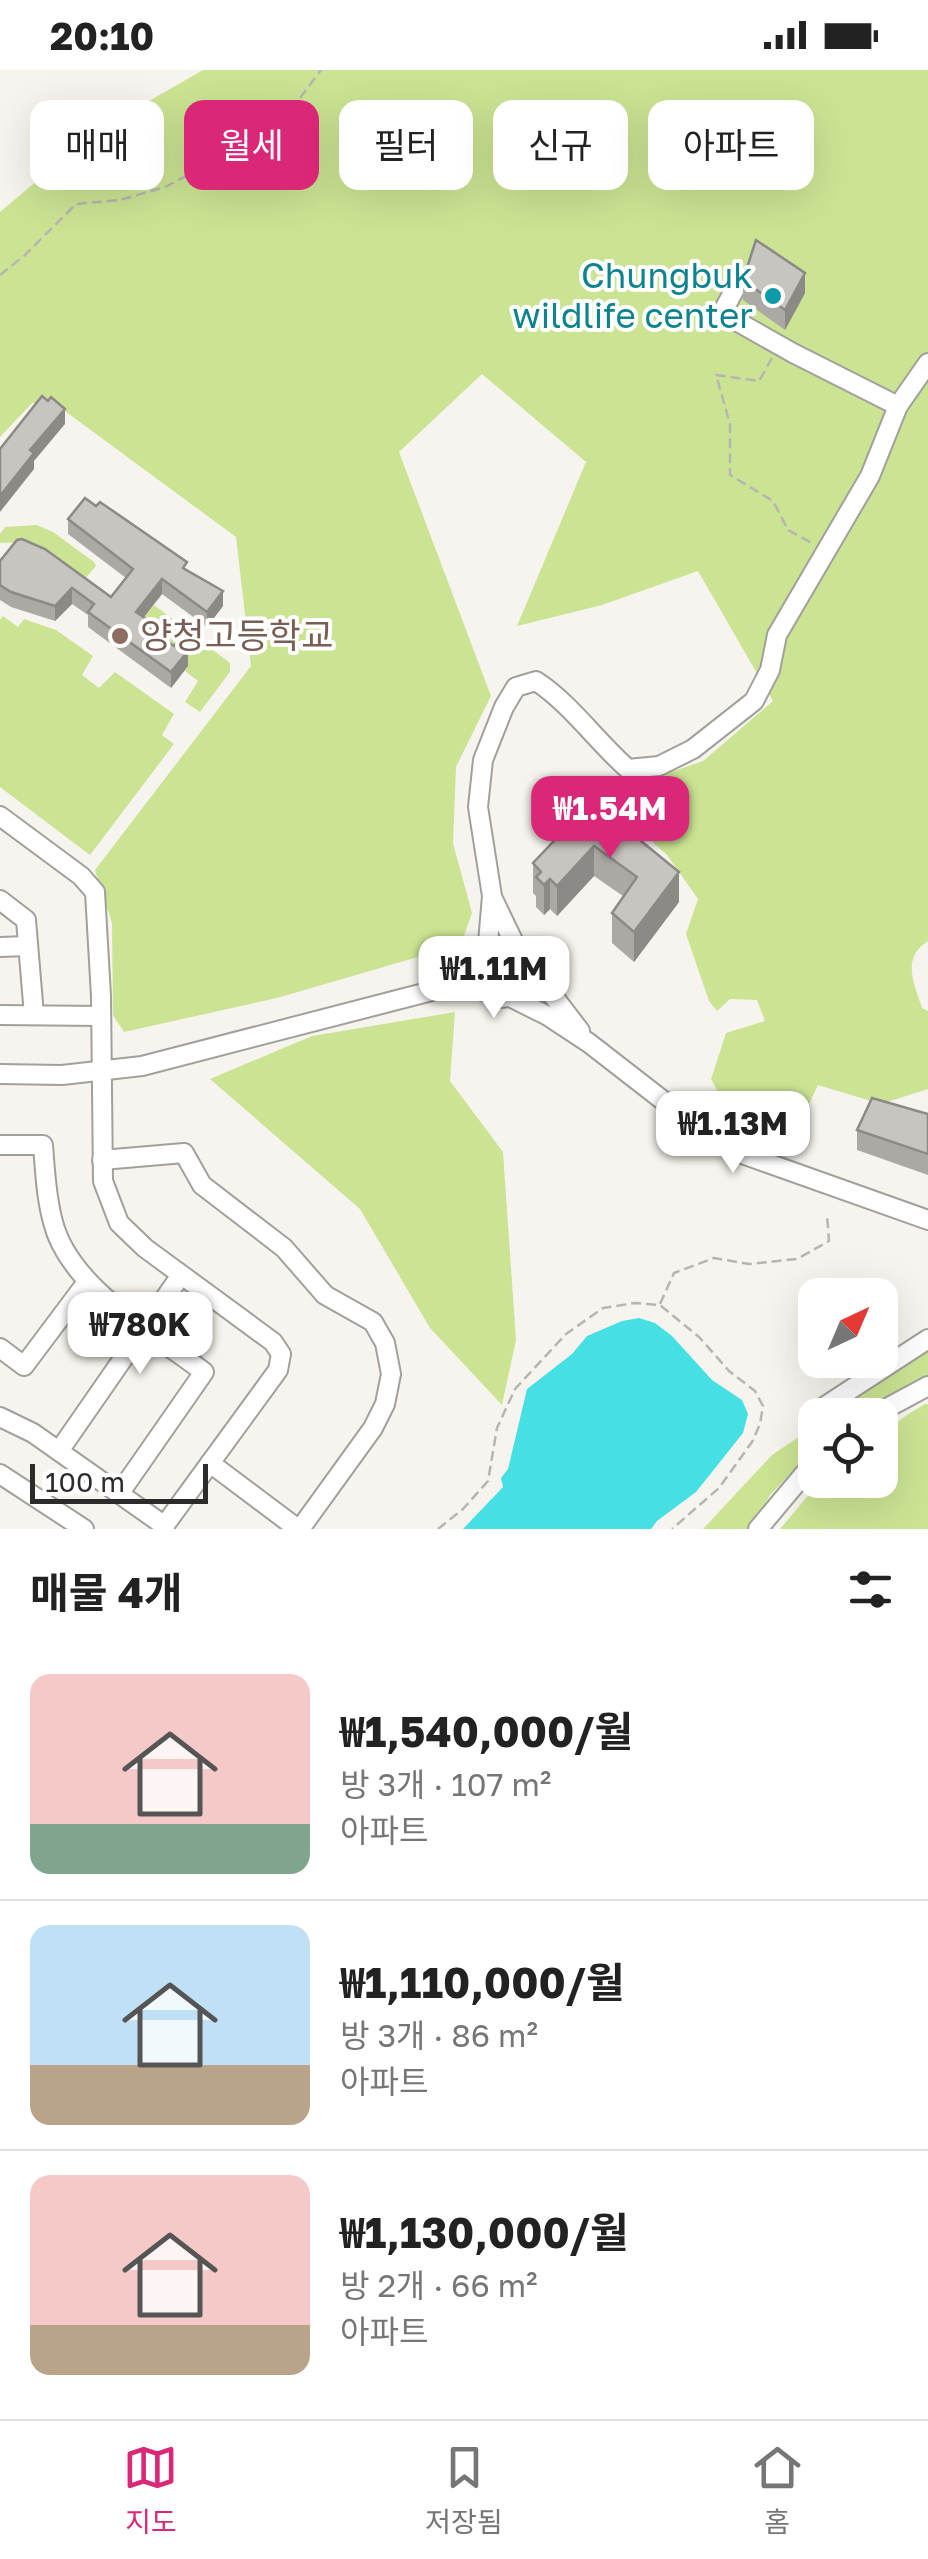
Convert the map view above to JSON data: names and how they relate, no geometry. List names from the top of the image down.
{
  "places": ["Chungbuk wildlife center", "양청고등학교"],
  "scale_bar": "100 m",
  "north": "top right",
  "page": {
    "status": "20:10",
    "chip": [
      "매매",
      "월세",
      "필터",
      "신규",
      "아파트"
    ],
    "price": [
      "₩1.54M",
      "₩1.11M",
      "₩1.13M",
      "₩780K"
    ],
    "scale": "100 m",
    "heading": "매물 4개",
    "list": [
      {
        "name": "₩1,540,000/월",
        "note": "방 3개 · 107 m² · 아파트"
      },
      {
        "name": "₩1,110,000/월",
        "note": "방 3개 · 86 m² · 아파트"
      },
      {
        "name": "₩1,130,000/월",
        "note": "방 2개 · 66 m² · 아파트"
      }
    ],
    "tabs": ["지도", "저장됨", "홈"]
  }
}
